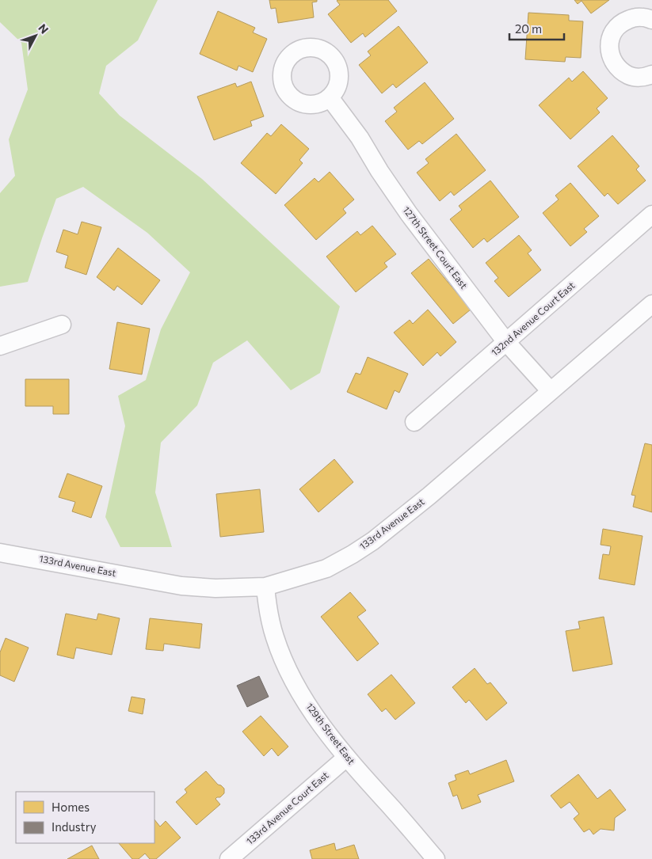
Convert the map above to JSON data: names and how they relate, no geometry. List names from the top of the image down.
{
  "streets": {
    "street": [
      "127th Street Court East",
      "132nd Avenue Court East",
      "133rd Avenue East",
      "129th Street East",
      "133rd Avenue Court East"
    ]
  },
  "crossings": [
    ["127th Street Court East", "132nd Avenue Court East"],
    ["127th Street Court East", "133rd Avenue East"],
    ["133rd Avenue East", "129th Street East"],
    ["129th Street East", "133rd Avenue Court East"]
  ],
  "legend": ["Homes", "Industry"],
  "scale_bar": "20 m",
  "north": "top right"
}
